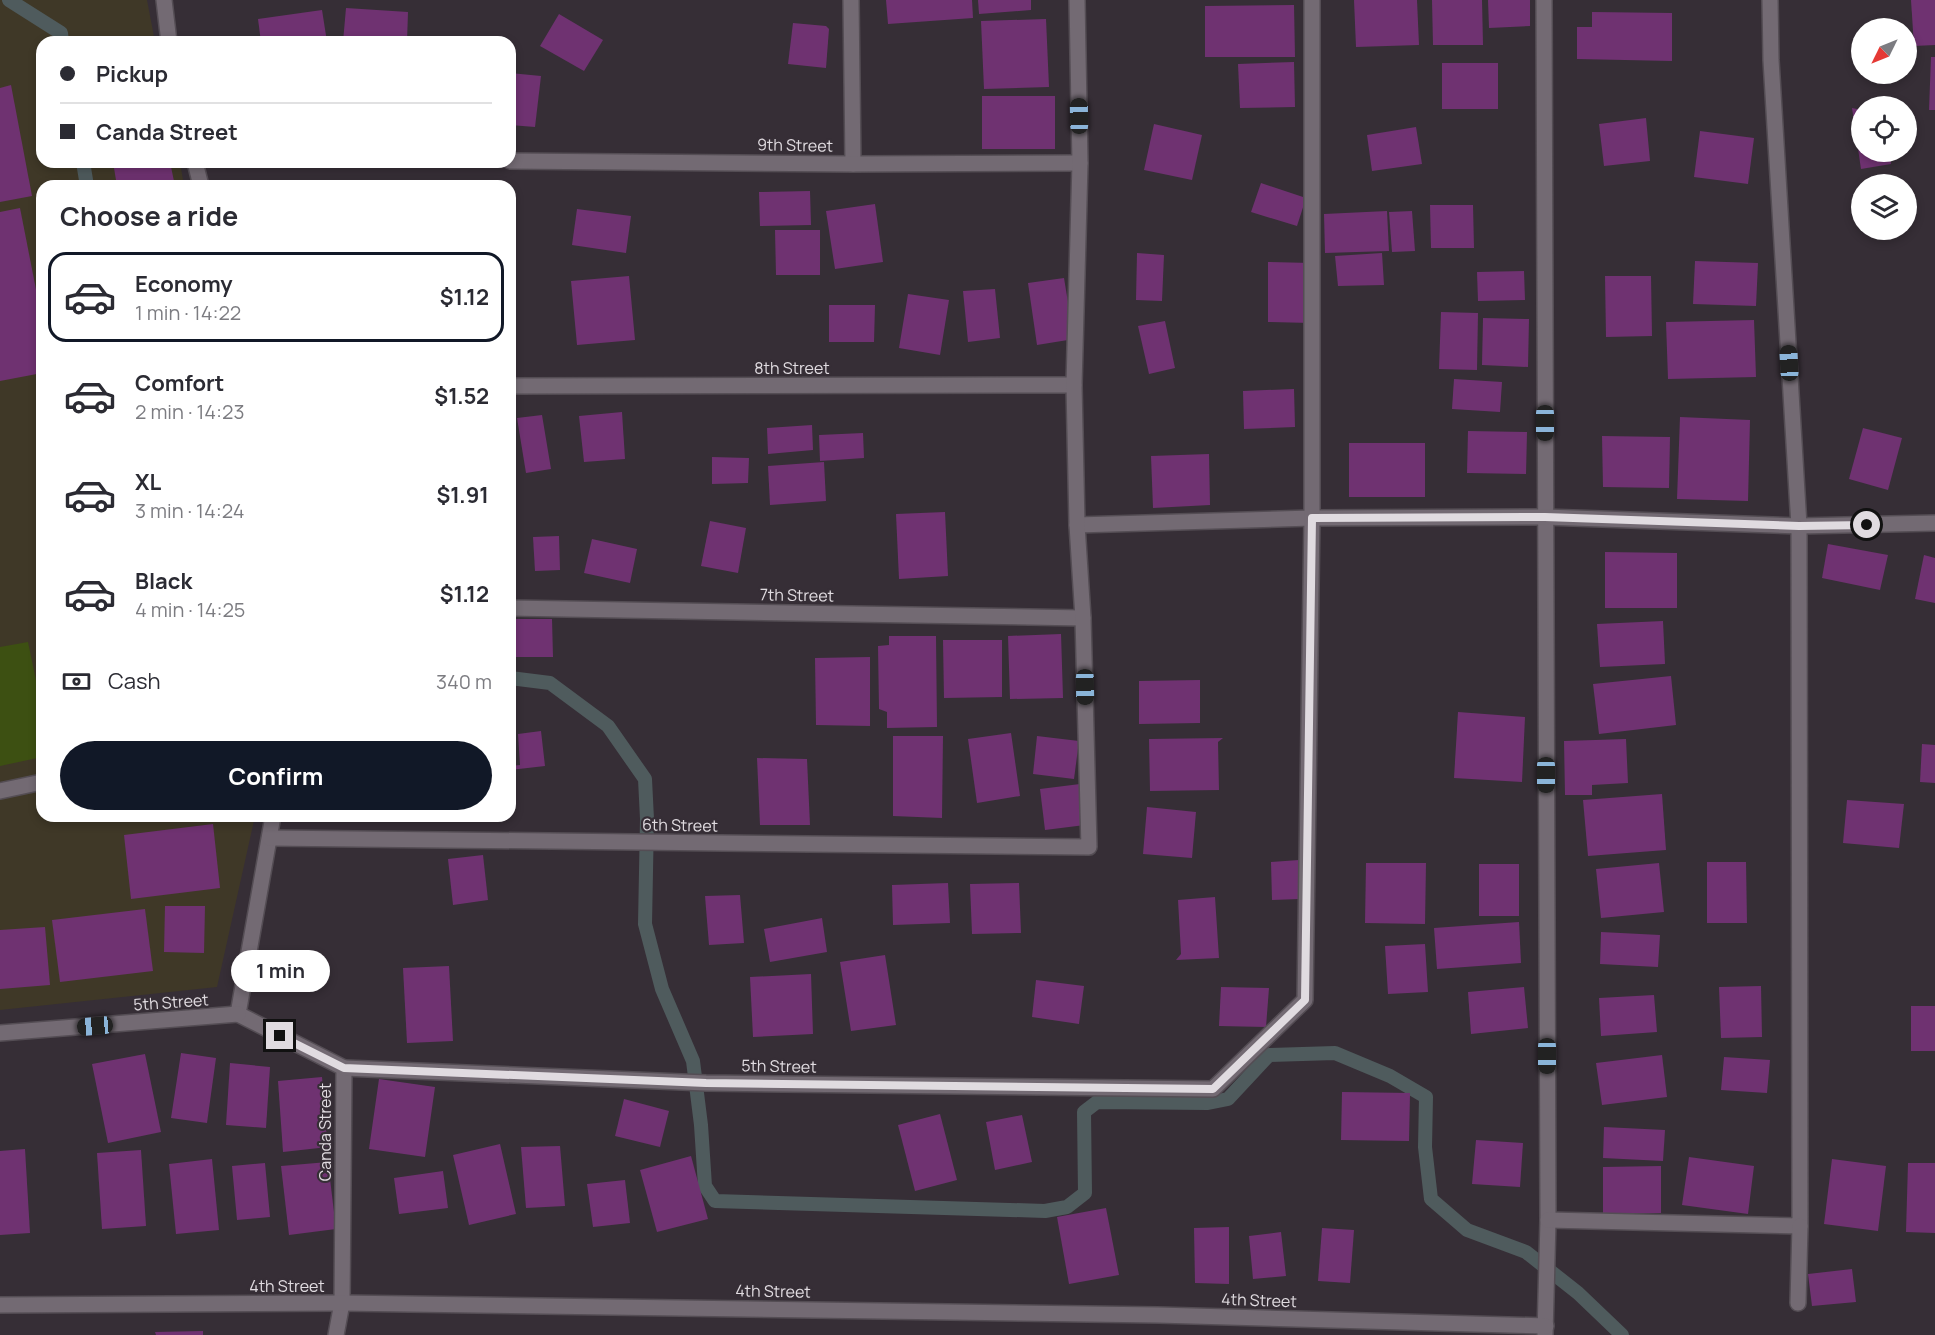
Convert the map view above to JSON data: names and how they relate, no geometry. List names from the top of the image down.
{
  "streets": {
    "street": [
      "9th Street",
      "8th Street",
      "7th Street",
      "6th Street",
      "5th Street",
      "Canda Street",
      "4th Street"
    ]
  },
  "crossings": [
    ["7th Street", "6th Street"],
    ["5th Street", "Canda Street"],
    ["Canda Street", "4th Street"]
  ],
  "north": "bottom left",
  "page": {
    "banner": ["Pickup", "Canda Street"],
    "heading": "Choose a ride",
    "list": [
      {
        "name": "Economy",
        "note": "1 min · 14:22",
        "value": "$1.12"
      },
      {
        "name": "Comfort",
        "note": "2 min · 14:23",
        "value": "$1.52"
      },
      {
        "name": "XL",
        "note": "3 min · 14:24",
        "value": "$1.91"
      },
      {
        "name": "Black",
        "note": "4 min · 14:25",
        "value": "$1.12"
      }
    ],
    "pay": ["Cash", "340 m"],
    "buttons": "Confirm",
    "bubble": "1 min"
  }
}
